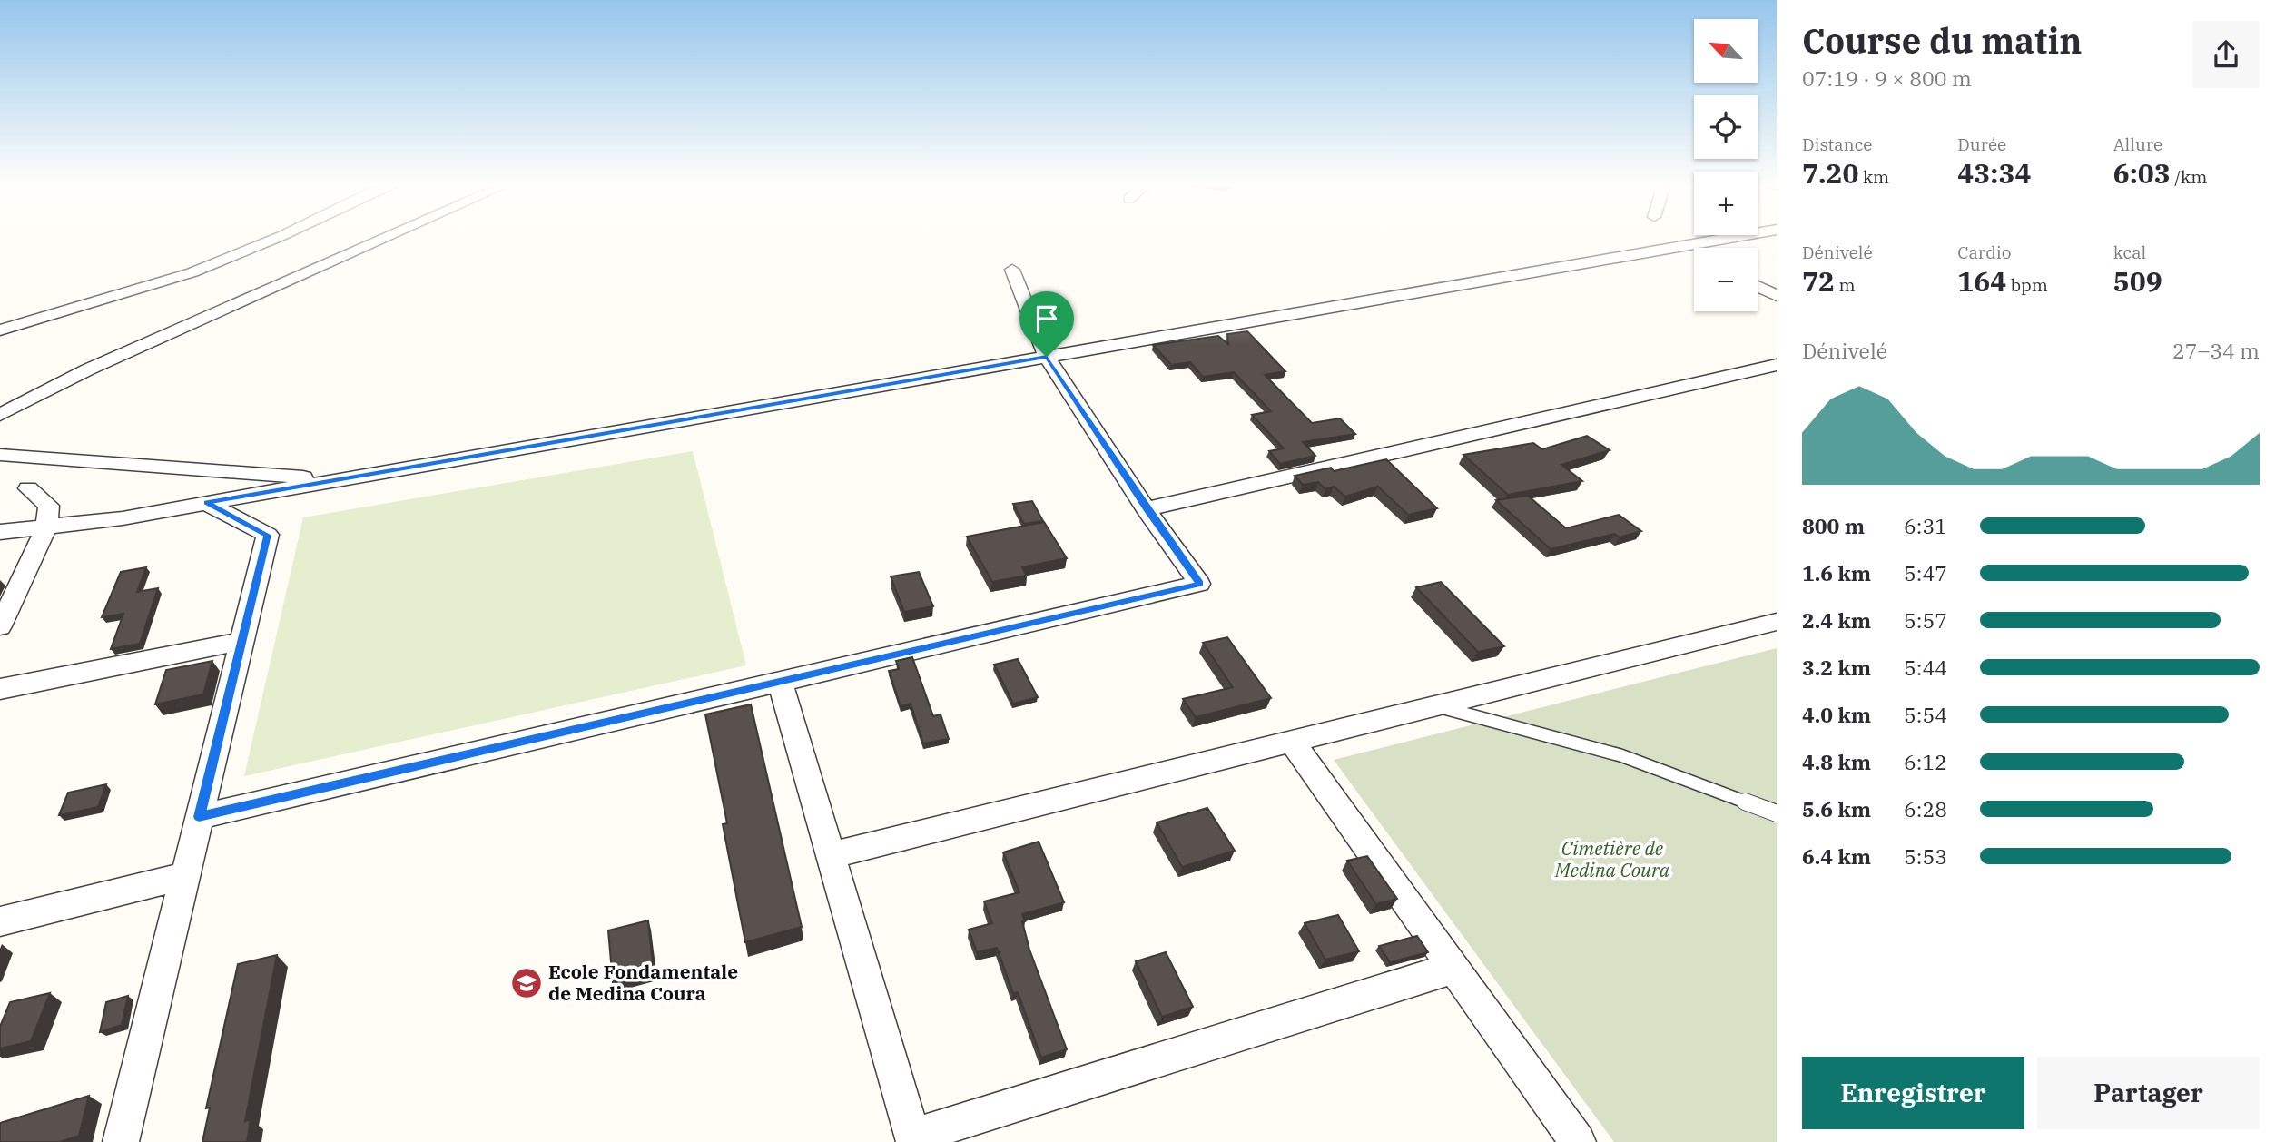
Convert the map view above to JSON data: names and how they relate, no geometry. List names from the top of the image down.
{
  "parks": ["Cimetière de Medina Coura"],
  "places": {
    "school or university": ["Ecole Fondamentale de Medina Coura"]
  },
  "north": "top left",
  "page": {
    "heading": ["Course du matin", "07:19 · 9 × 800 m"],
    "map_buttons": ["+", "−"],
    "stats": [
      ["Distance", "7.20 km"],
      ["Durée", "43:34"],
      ["Allure", "6:03 /km"],
      ["Dénivelé", "72 m"],
      ["Cardio", "164 bpm"],
      ["kcal", "509"]
    ],
    "chart": ["Dénivelé", "27–34 m"],
    "list": [
      {
        "name": "800 m",
        "note": "6:31"
      },
      {
        "name": "1.6 km",
        "note": "5:47"
      },
      {
        "name": "2.4 km",
        "note": "5:57"
      },
      {
        "name": "3.2 km",
        "note": "5:44"
      },
      {
        "name": "4.0 km",
        "note": "5:54"
      },
      {
        "name": "4.8 km",
        "note": "6:12"
      },
      {
        "name": "5.6 km",
        "note": "6:28"
      },
      {
        "name": "6.4 km",
        "note": "5:53"
      }
    ],
    "buttons": ["Enregistrer", "Partager"]
  }
}
